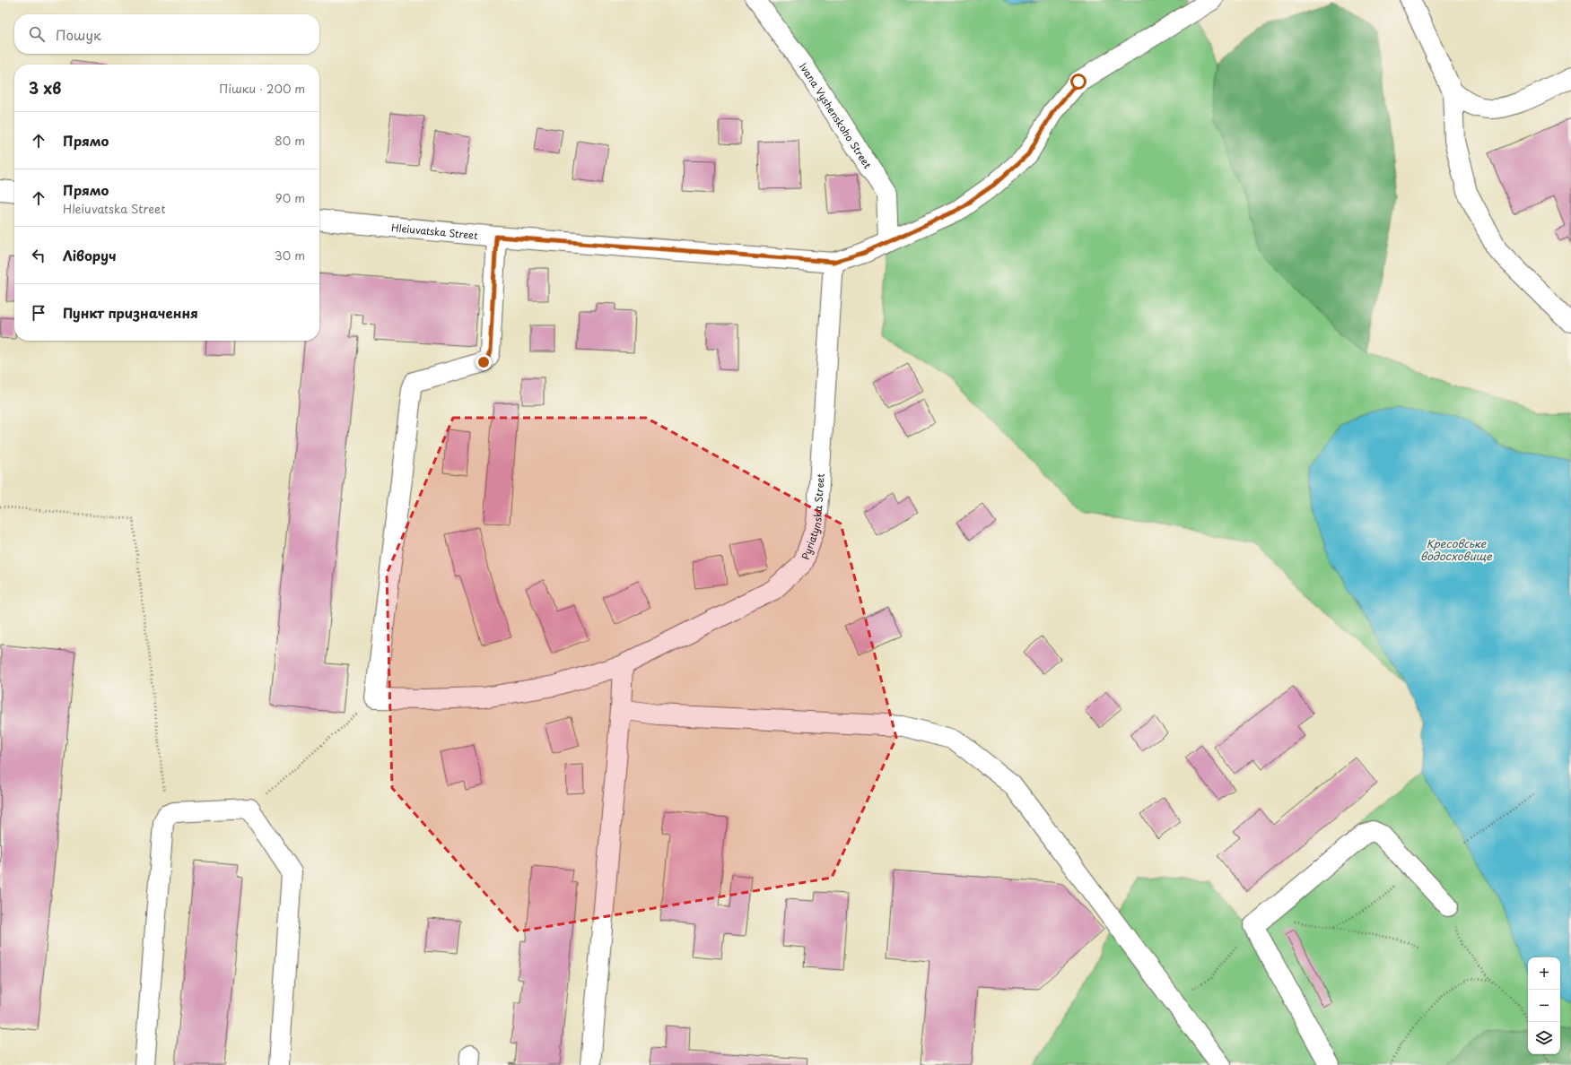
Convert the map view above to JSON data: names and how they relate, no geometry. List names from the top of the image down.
{
  "streets": {
    "street": ["Ivana Vyshenskoho Street", "Hleiuvatska Street", "Pyriatynska Street"]
  },
  "crossings": [
    ["Hleiuvatska Street", "Pyriatynska Street"]
  ],
  "water": ["Кресовське водосховище"],
  "page": {
    "search": "Пошук",
    "heading": ["3 хв", "Пішки · 200 m"],
    "list": [
      ["Прямо", "80 m"],
      ["Прямо", "Hleiuvatska Street", "90 m"],
      ["Ліворуч", "30 m"],
      "Пункт призначення"
    ],
    "map_buttons": ["+", "−"]
  }
}
